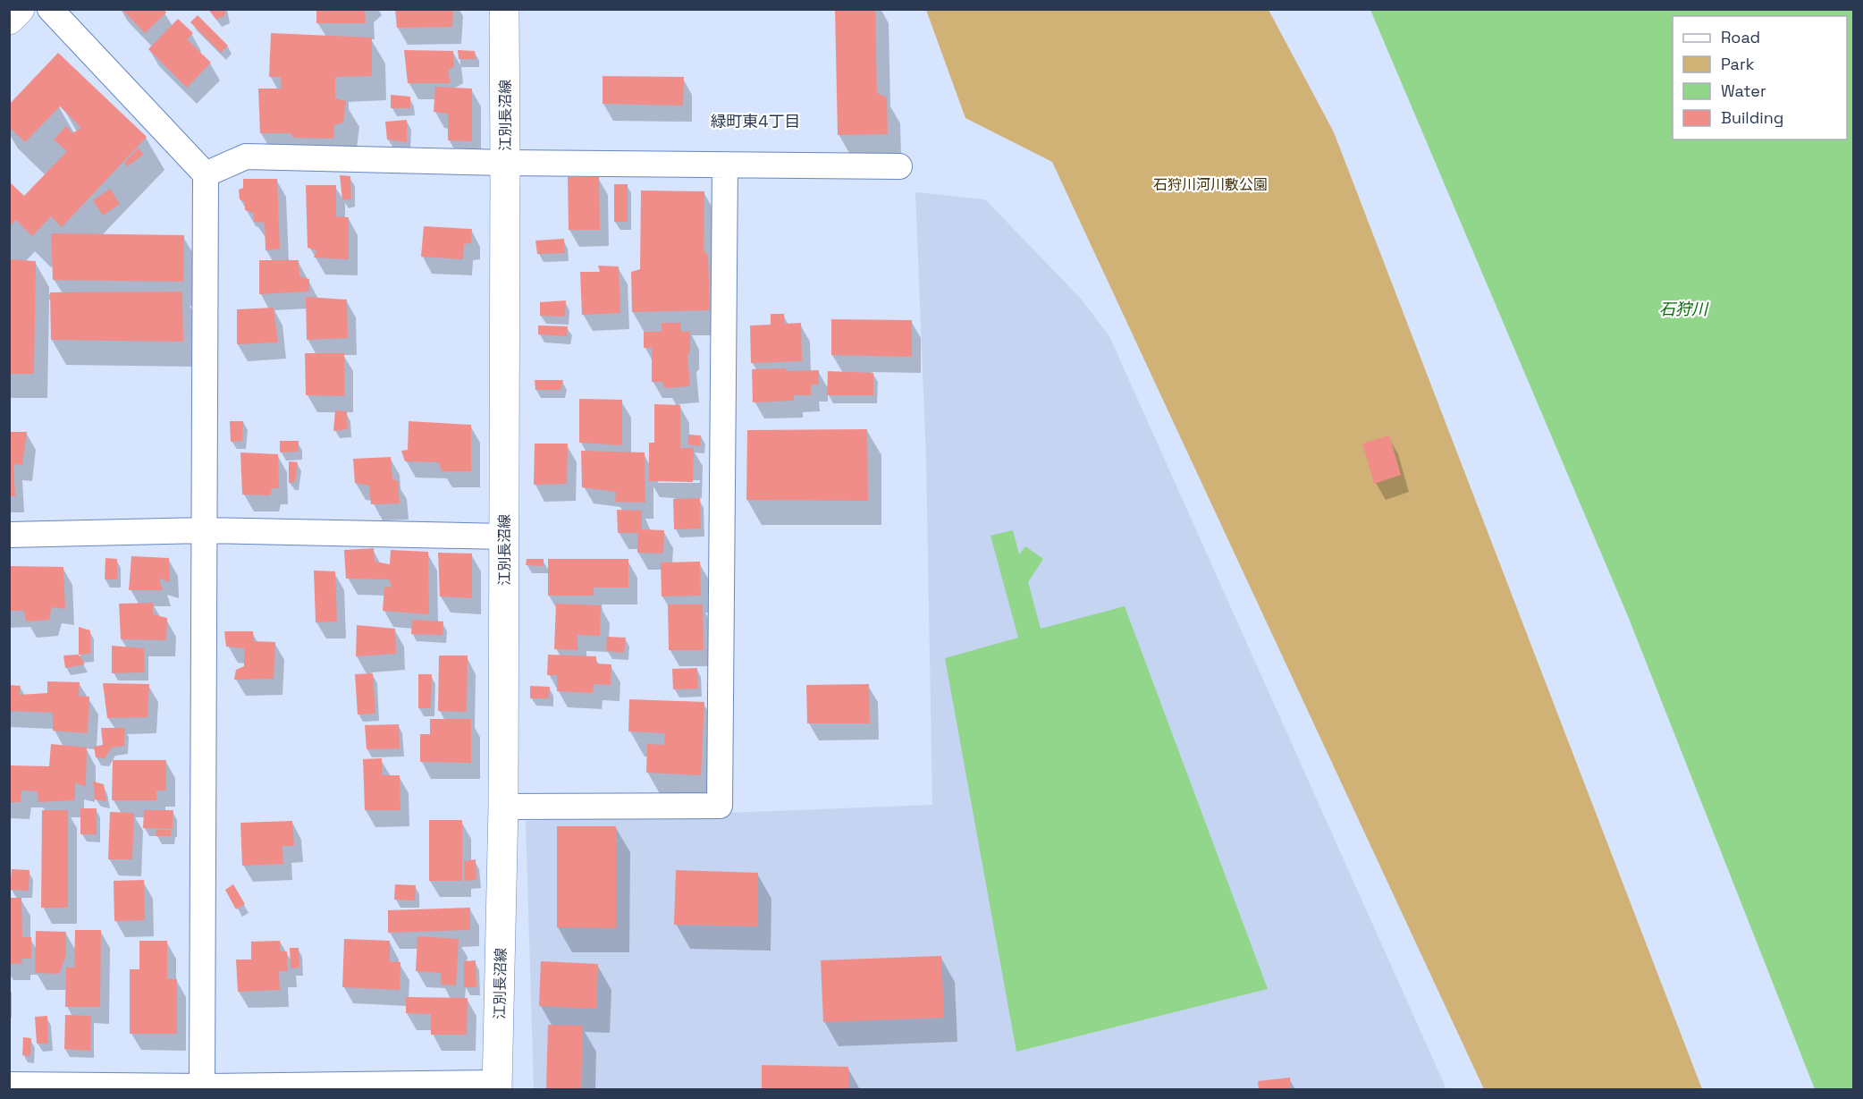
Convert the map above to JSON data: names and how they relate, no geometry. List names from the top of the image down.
{
  "streets": {
    "main road": ["江別長沼線"]
  },
  "districts": ["緑町東4丁目"],
  "water": ["石狩川"],
  "parks": ["石狩川河川敷公園"],
  "legend": [
    "Road",
    "Park",
    "Water",
    "Building"
  ]
}
